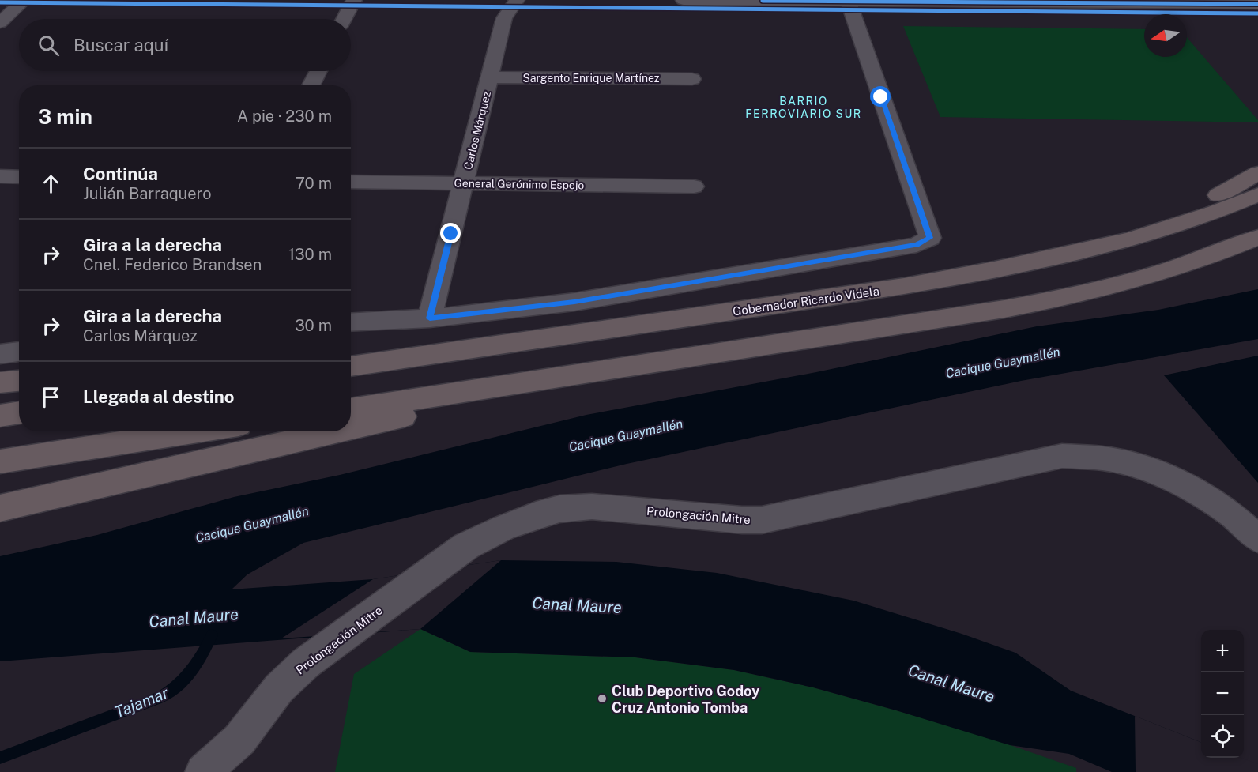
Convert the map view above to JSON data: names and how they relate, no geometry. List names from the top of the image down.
{
  "streets": {
    "highway": ["Gobernador Ricardo Videla"],
    "street": [
      "Sargento Enrique Martínez",
      "Carlos Márquez",
      "General Gerónimo Espejo",
      "Prolongación Mitre"
    ]
  },
  "crossings": [
    ["Sargento Enrique Martínez", "Carlos Márquez"],
    ["Carlos Márquez", "General Gerónimo Espejo"]
  ],
  "districts": ["BARRIO FERROVIARIO SUR"],
  "water": ["Cacique Guaymallén", "Canal Maure", "Tajamar"],
  "places": ["Club Deportivo Godoy Cruz Antonio Tomba"],
  "north": "left",
  "page": {
    "search": "Buscar aquí",
    "heading": ["3 min", "A pie · 230 m"],
    "list": [
      ["Continúa", "Julián Barraquero", "70 m"],
      ["Gira a la derecha", "Cnel. Federico Brandsen", "130 m"],
      ["Gira a la derecha", "Carlos Márquez", "30 m"],
      "Llegada al destino"
    ],
    "map_buttons": ["+", "−"]
  }
}
